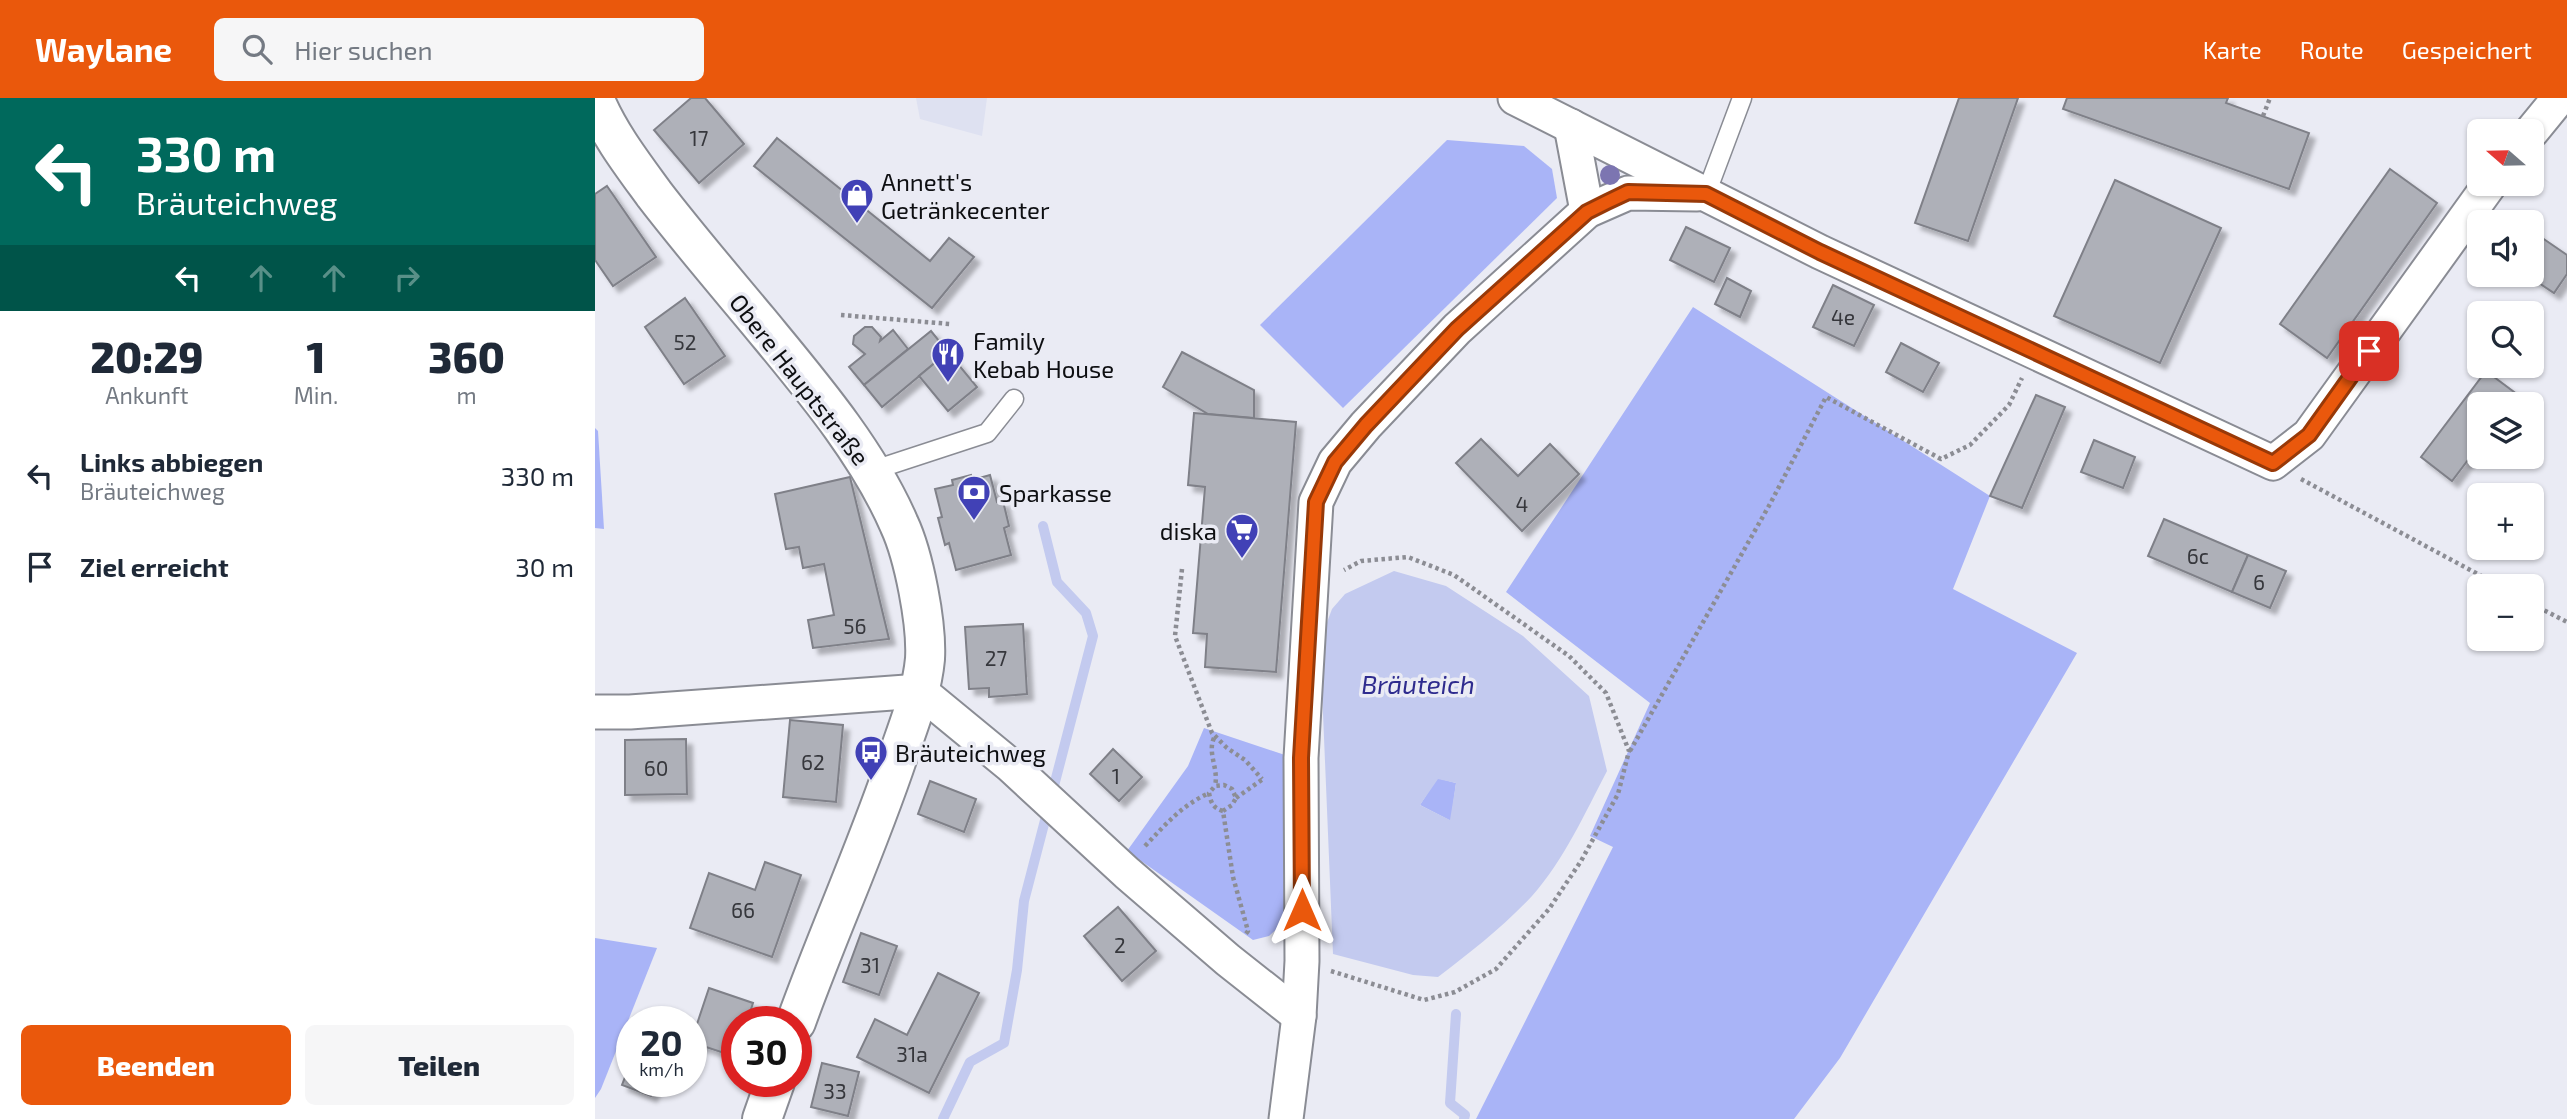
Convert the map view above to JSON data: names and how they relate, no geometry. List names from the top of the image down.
{
  "streets": {
    "street": ["Obere Hauptstraße"]
  },
  "water": ["Bräuteich"],
  "places": {
    "shop": ["Annett's Getränkecenter"],
    "restaurant": ["Family Kebab House"],
    "bank": ["Sparkasse"],
    "supermarket": ["diska"],
    "bus stop": ["Bräuteichweg"]
  },
  "house_numbers": [
    "17",
    "4e",
    "52",
    "4",
    "6c",
    "6",
    "56",
    "27",
    "62",
    "60",
    "1",
    "66",
    "2",
    "31",
    "31a",
    "33"
  ],
  "north": "left",
  "page": {
    "header": "Waylane",
    "search": "Hier suchen",
    "nav": ["Karte", "Route", "Gespeichert"],
    "turn": ["330 m", "Bräuteichweg"],
    "map_buttons": ["+", "−"],
    "eta": [
      "20:29",
      "Ankunft",
      "1",
      "Min.",
      "360",
      "m"
    ],
    "list": [
      {
        "name": "Links abbiegen",
        "note": "Bräuteichweg",
        "value": "330 m"
      },
      {
        "name": "Ziel erreicht",
        "value": "30 m"
      }
    ],
    "speed": "20 km/h",
    "limit": "30",
    "buttons": ["Beenden", "Teilen"]
  }
}
